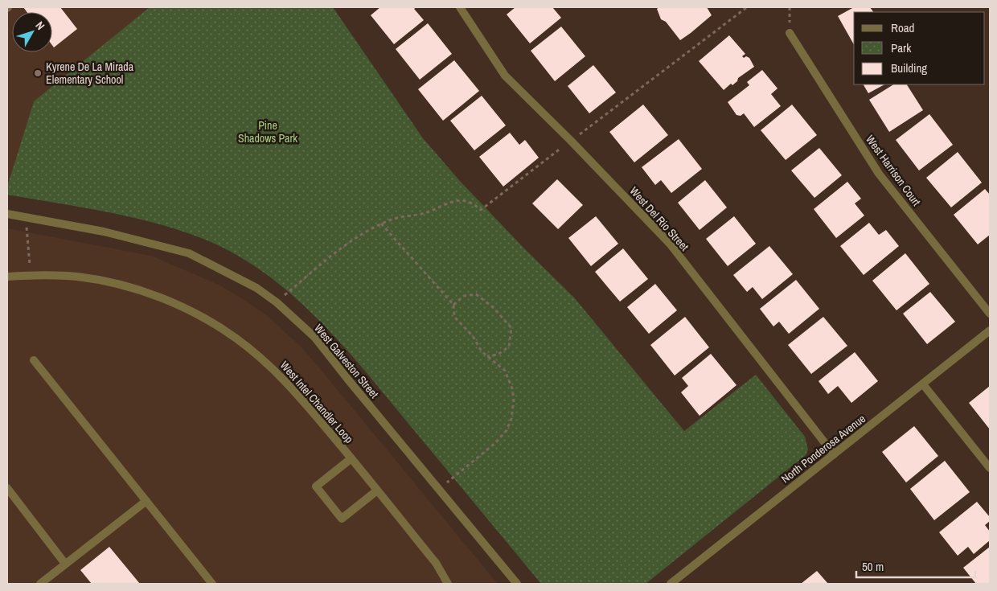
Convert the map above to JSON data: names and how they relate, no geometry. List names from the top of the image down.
{
  "streets": {
    "street": [
      "West Harrison Court",
      "West Del Rio Street",
      "West Galveston Street",
      "West Intel Chandler Loop",
      "North Ponderosa Avenue"
    ]
  },
  "crossings": [
    ["West Del Rio Street", "North Ponderosa Avenue"]
  ],
  "parks": ["Pine Shadows Park"],
  "places": ["Kyrene De La Mirada Elementary School"],
  "legend": ["Road", "Park", "Building"],
  "scale_bar": "50 m",
  "north": "top right"
}
